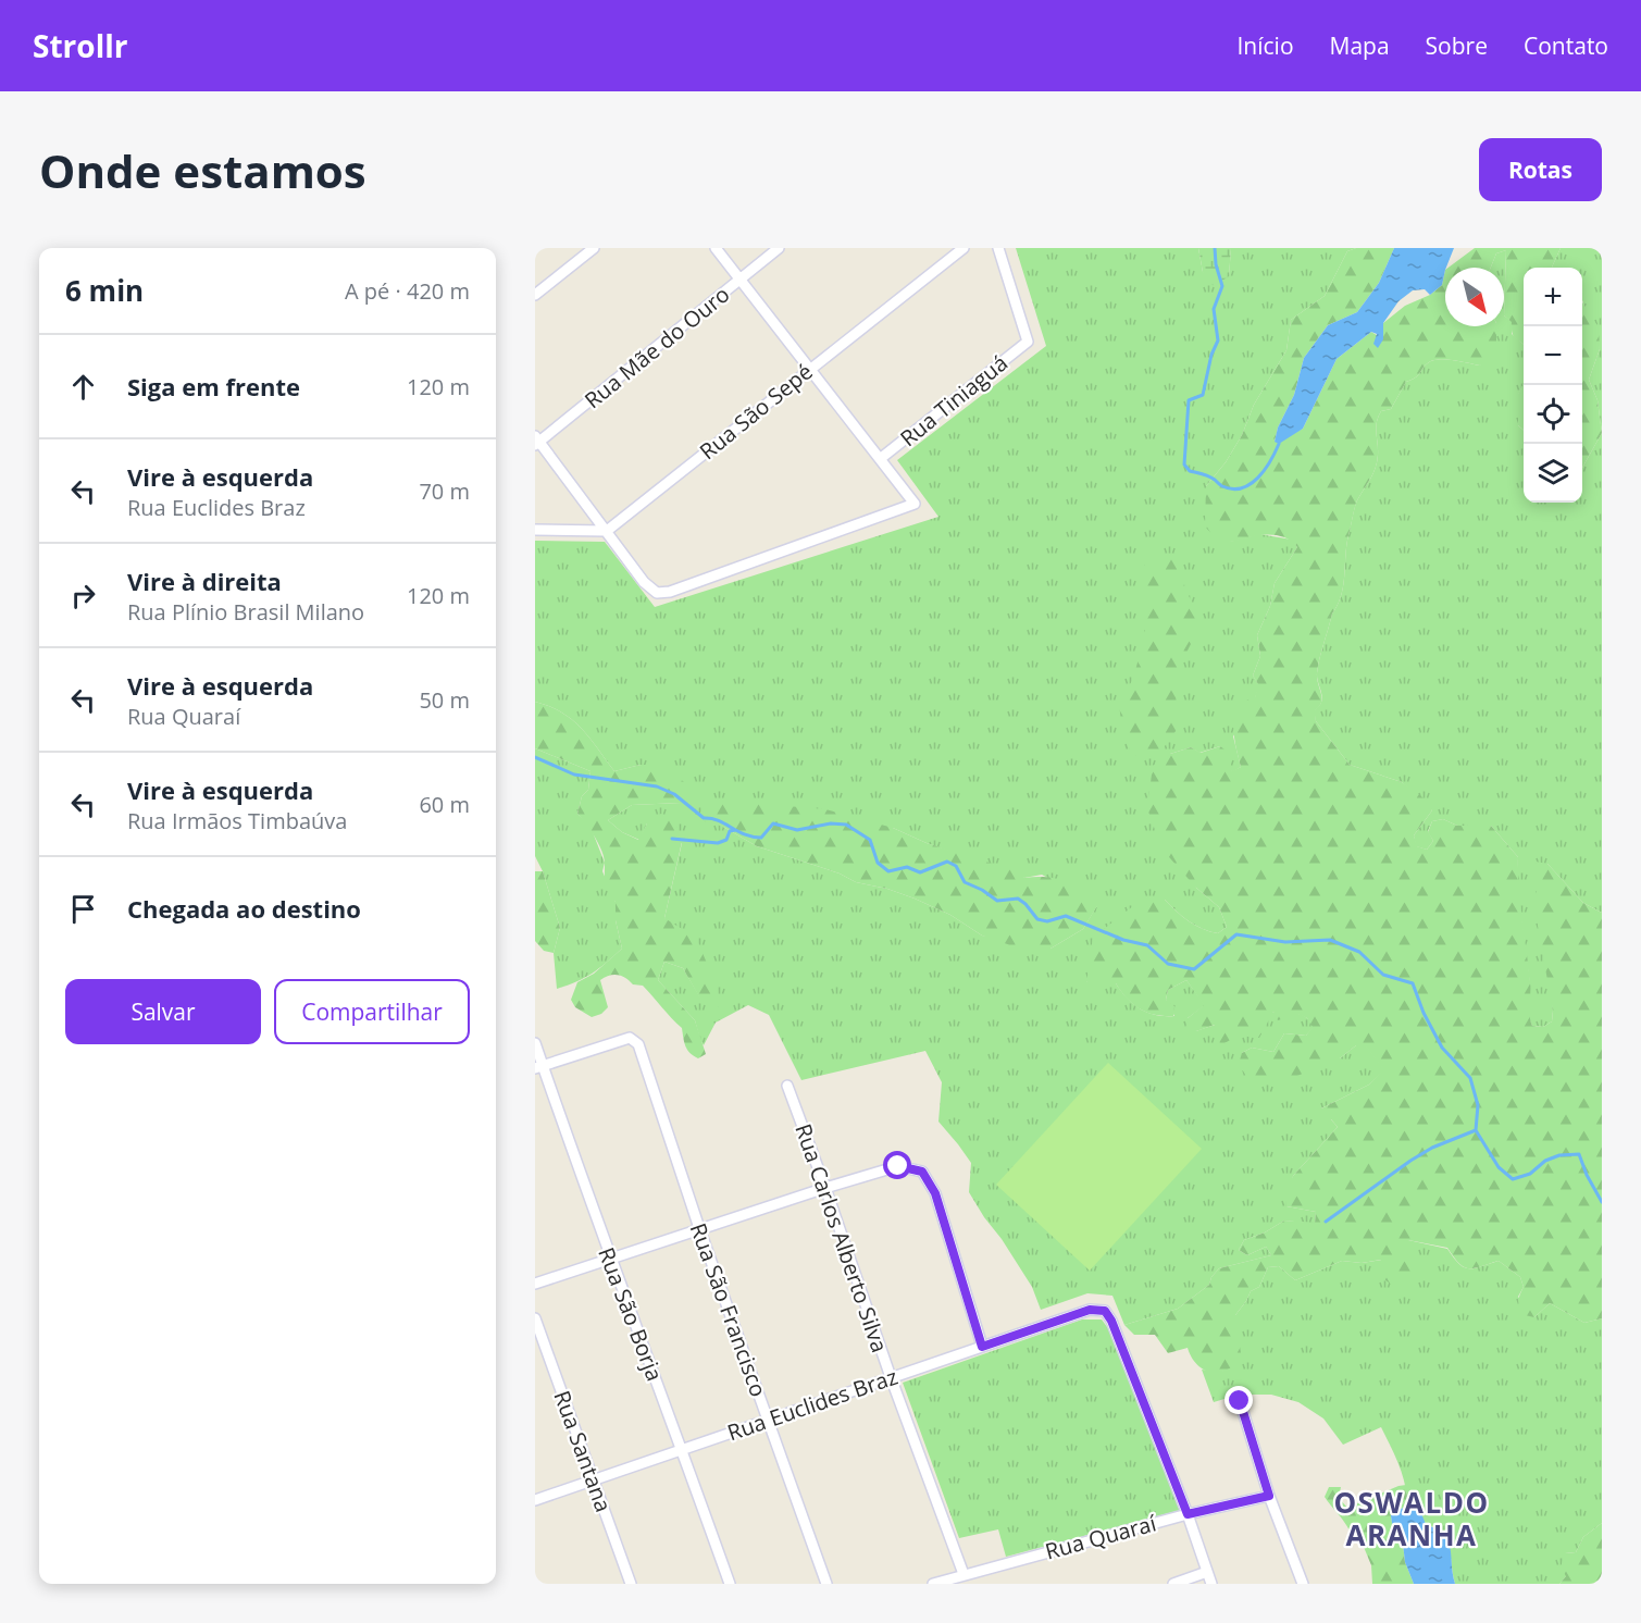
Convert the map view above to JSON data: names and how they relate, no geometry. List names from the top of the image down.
{
  "streets": {
    "street": [
      "Rua Mãe do Ouro",
      "Rua Tiniaguá",
      "Rua São Sepé",
      "Rua Carlos Alberto Silva",
      "Rua São Francisco",
      "Rua São Borja",
      "Rua Euclides Braz",
      "Rua Santana",
      "Rua Quaraí"
    ]
  },
  "crossings": [
    ["Rua Carlos Alberto Silva", "Rua Euclides Braz"],
    ["Rua Carlos Alberto Silva", "Rua Quaraí"],
    ["Rua São Francisco", "Rua São Borja"],
    ["Rua São Francisco", "Rua Euclides Braz"],
    ["Rua São Borja", "Rua Euclides Braz"],
    ["Rua Euclides Braz", "Rua Santana"],
    ["Rua Euclides Braz", "Rua Quaraí"]
  ],
  "districts": ["OSWALDO ARANHA"],
  "north": "bottom right",
  "page": {
    "header": "Strollr",
    "nav": [
      "Início",
      "Mapa",
      "Sobre",
      "Contato"
    ],
    "buttons": [
      "Rotas",
      ["Salvar", "Compartilhar"]
    ],
    "title": "Onde estamos",
    "heading": ["6 min", "A pé · 420 m"],
    "map_buttons": ["+", "−"],
    "list": [
      ["Siga em frente", "120 m"],
      ["Vire à esquerda", "Rua Euclides Braz", "70 m"],
      ["Vire à direita", "Rua Plínio Brasil Milano", "120 m"],
      ["Vire à esquerda", "Rua Quaraí", "50 m"],
      ["Vire à esquerda", "Rua Irmãos Timbaúva", "60 m"],
      "Chegada ao destino"
    ]
  }
}
